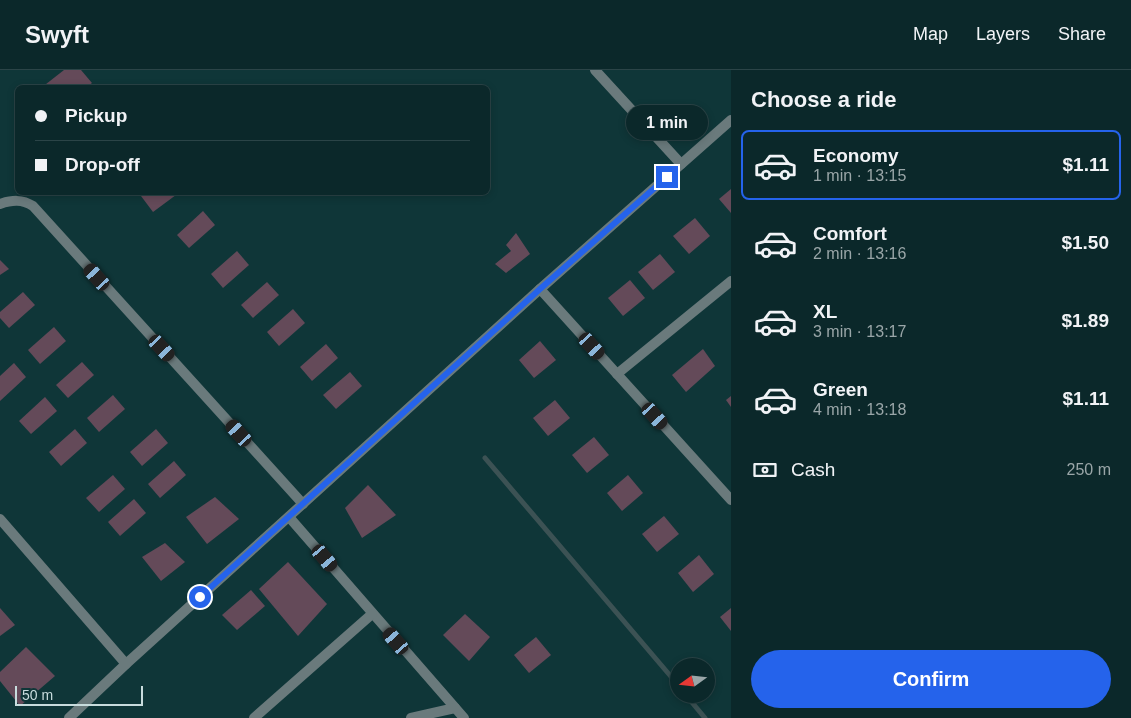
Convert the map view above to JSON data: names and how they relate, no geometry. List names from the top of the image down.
{
  "scale_bar": "50 m",
  "north": "left",
  "page": {
    "header": "Swyft",
    "nav": ["Map", "Layers", "Share"],
    "heading": "Choose a ride",
    "banner": ["Pickup", "Drop-off"],
    "bubble": "1 min",
    "list": [
      {
        "name": "Economy",
        "note": "1 min · 13:15",
        "value": "$1.11"
      },
      {
        "name": "Comfort",
        "note": "2 min · 13:16",
        "value": "$1.50"
      },
      {
        "name": "XL",
        "note": "3 min · 13:17",
        "value": "$1.89"
      },
      {
        "name": "Green",
        "note": "4 min · 13:18",
        "value": "$1.11"
      }
    ],
    "pay": ["Cash", "250 m"],
    "buttons": "Confirm",
    "scale": "50 m"
  }
}
